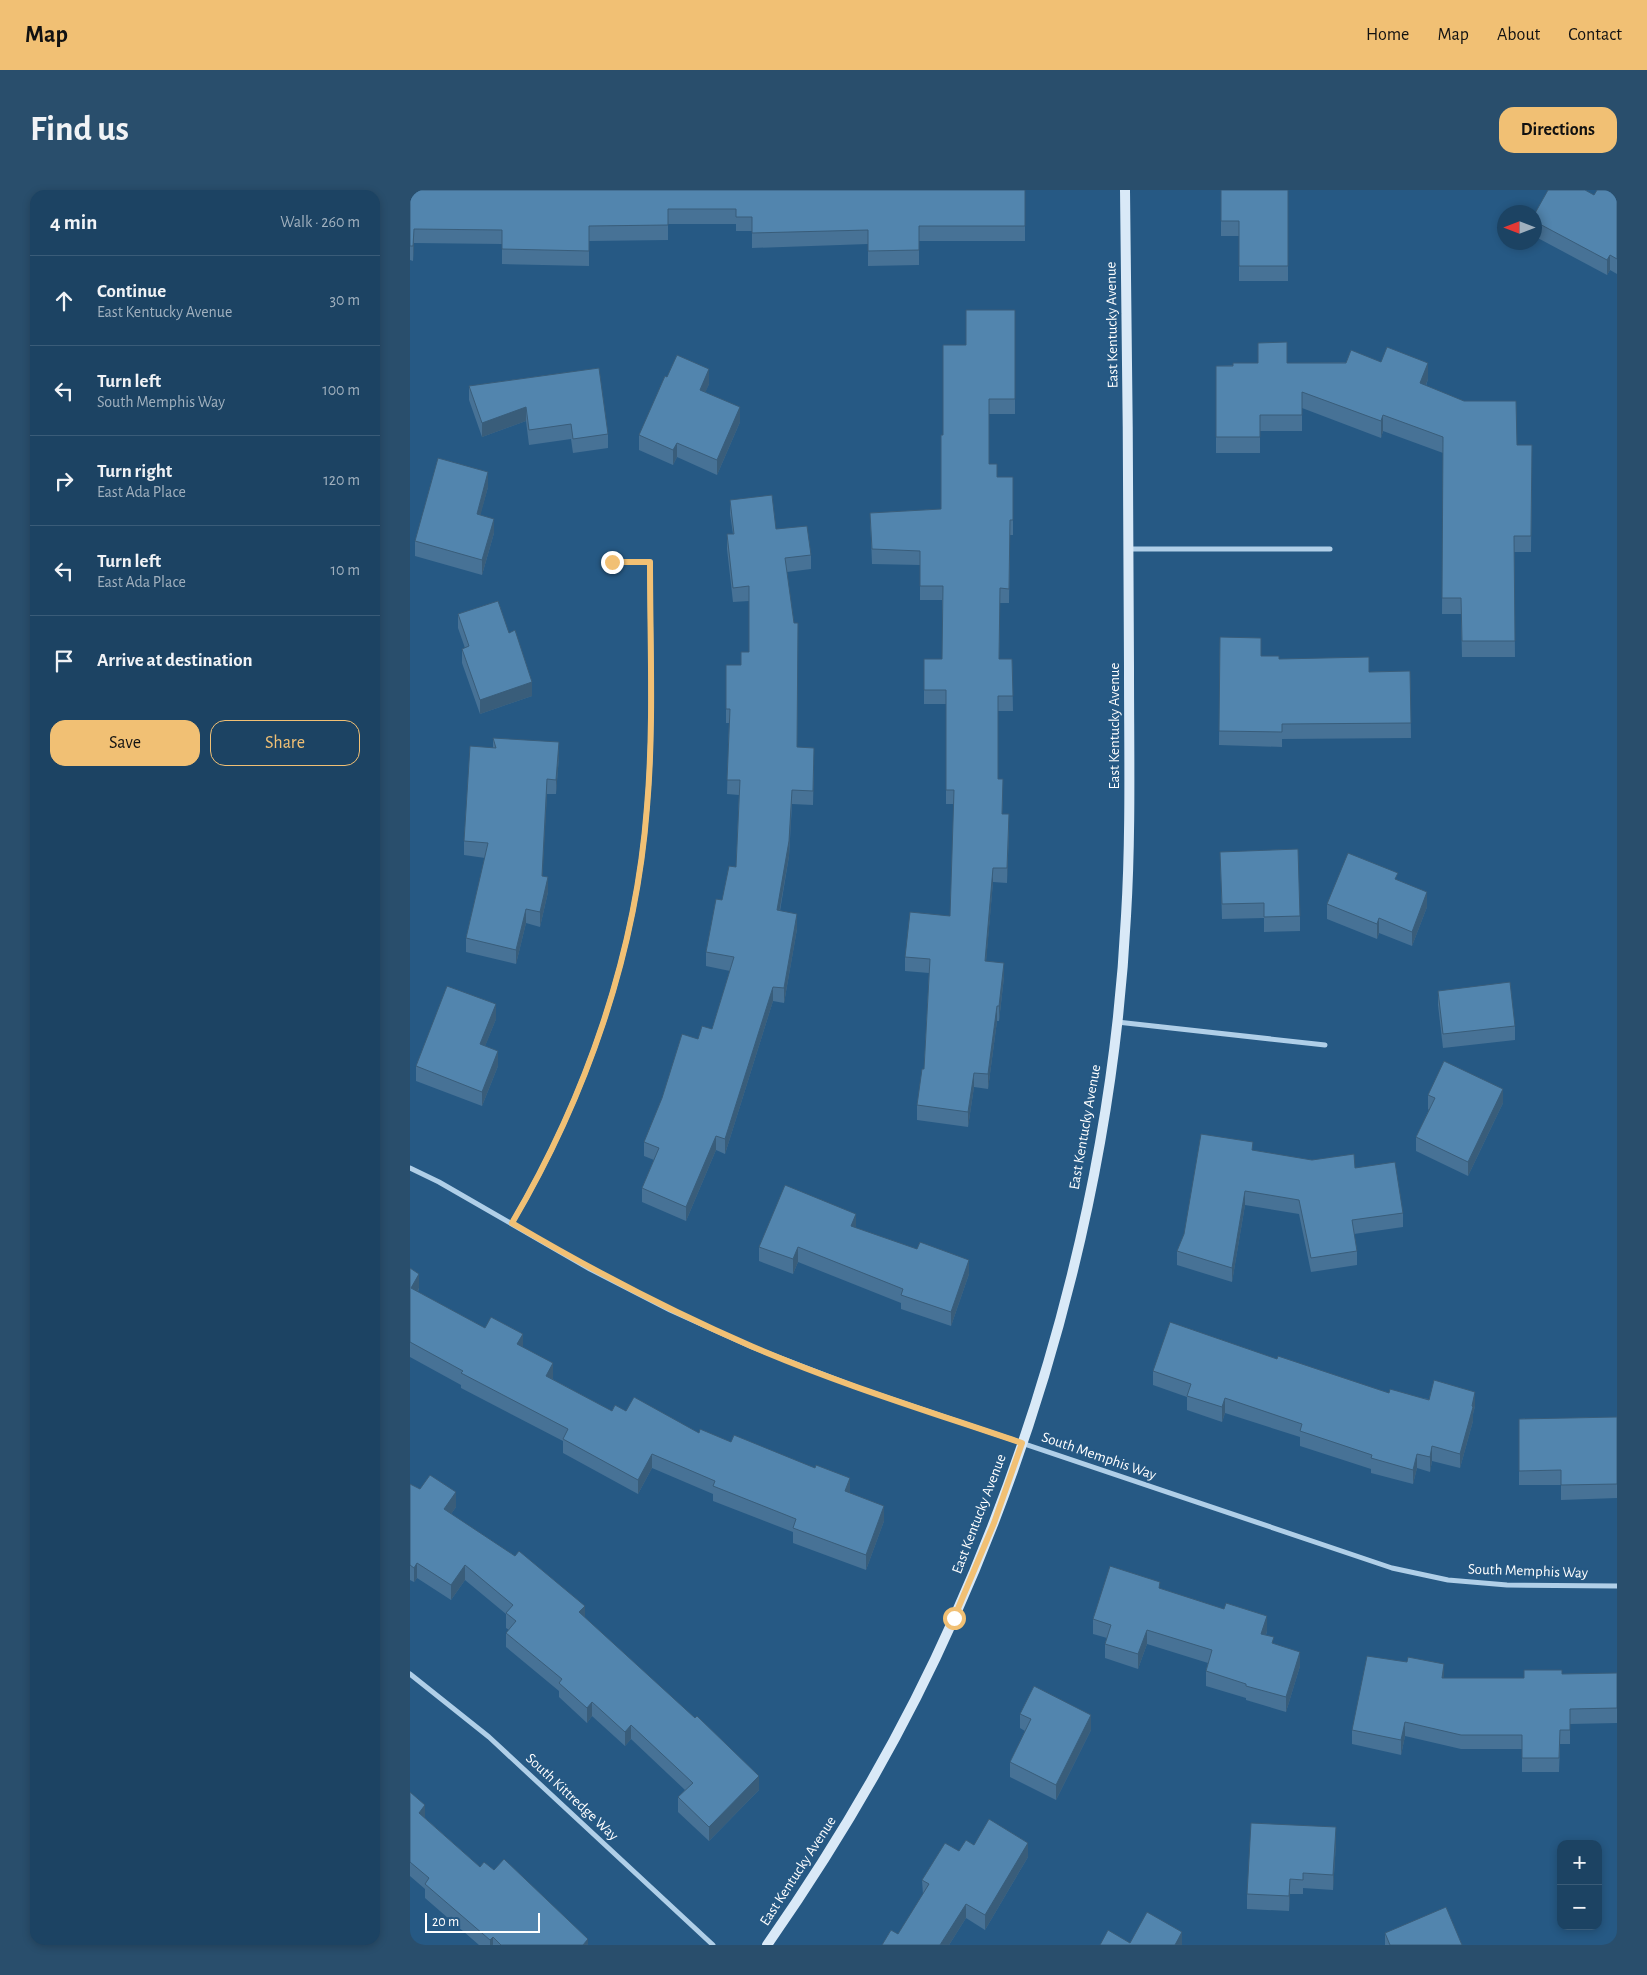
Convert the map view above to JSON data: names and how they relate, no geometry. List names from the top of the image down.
{
  "streets": {
    "street": ["East Kentucky Avenue", "South Memphis Way", "South Kittredge Way"]
  },
  "crossings": [
    ["East Kentucky Avenue", "South Memphis Way"]
  ],
  "scale_bar": "20 m",
  "north": "left",
  "page": {
    "header": "Map",
    "nav": [
      "Home",
      "Map",
      "About",
      "Contact"
    ],
    "buttons": [
      "Directions",
      ["Save", "Share"]
    ],
    "title": "Find us",
    "heading": ["4 min", "Walk · 260 m"],
    "list": [
      ["Continue", "East Kentucky Avenue", "30 m"],
      ["Turn left", "South Memphis Way", "100 m"],
      ["Turn right", "East Ada Place", "120 m"],
      ["Turn left", "East Ada Place", "10 m"],
      "Arrive at destination"
    ],
    "map_buttons": ["+", "−"],
    "scale": "20 m"
  }
}
